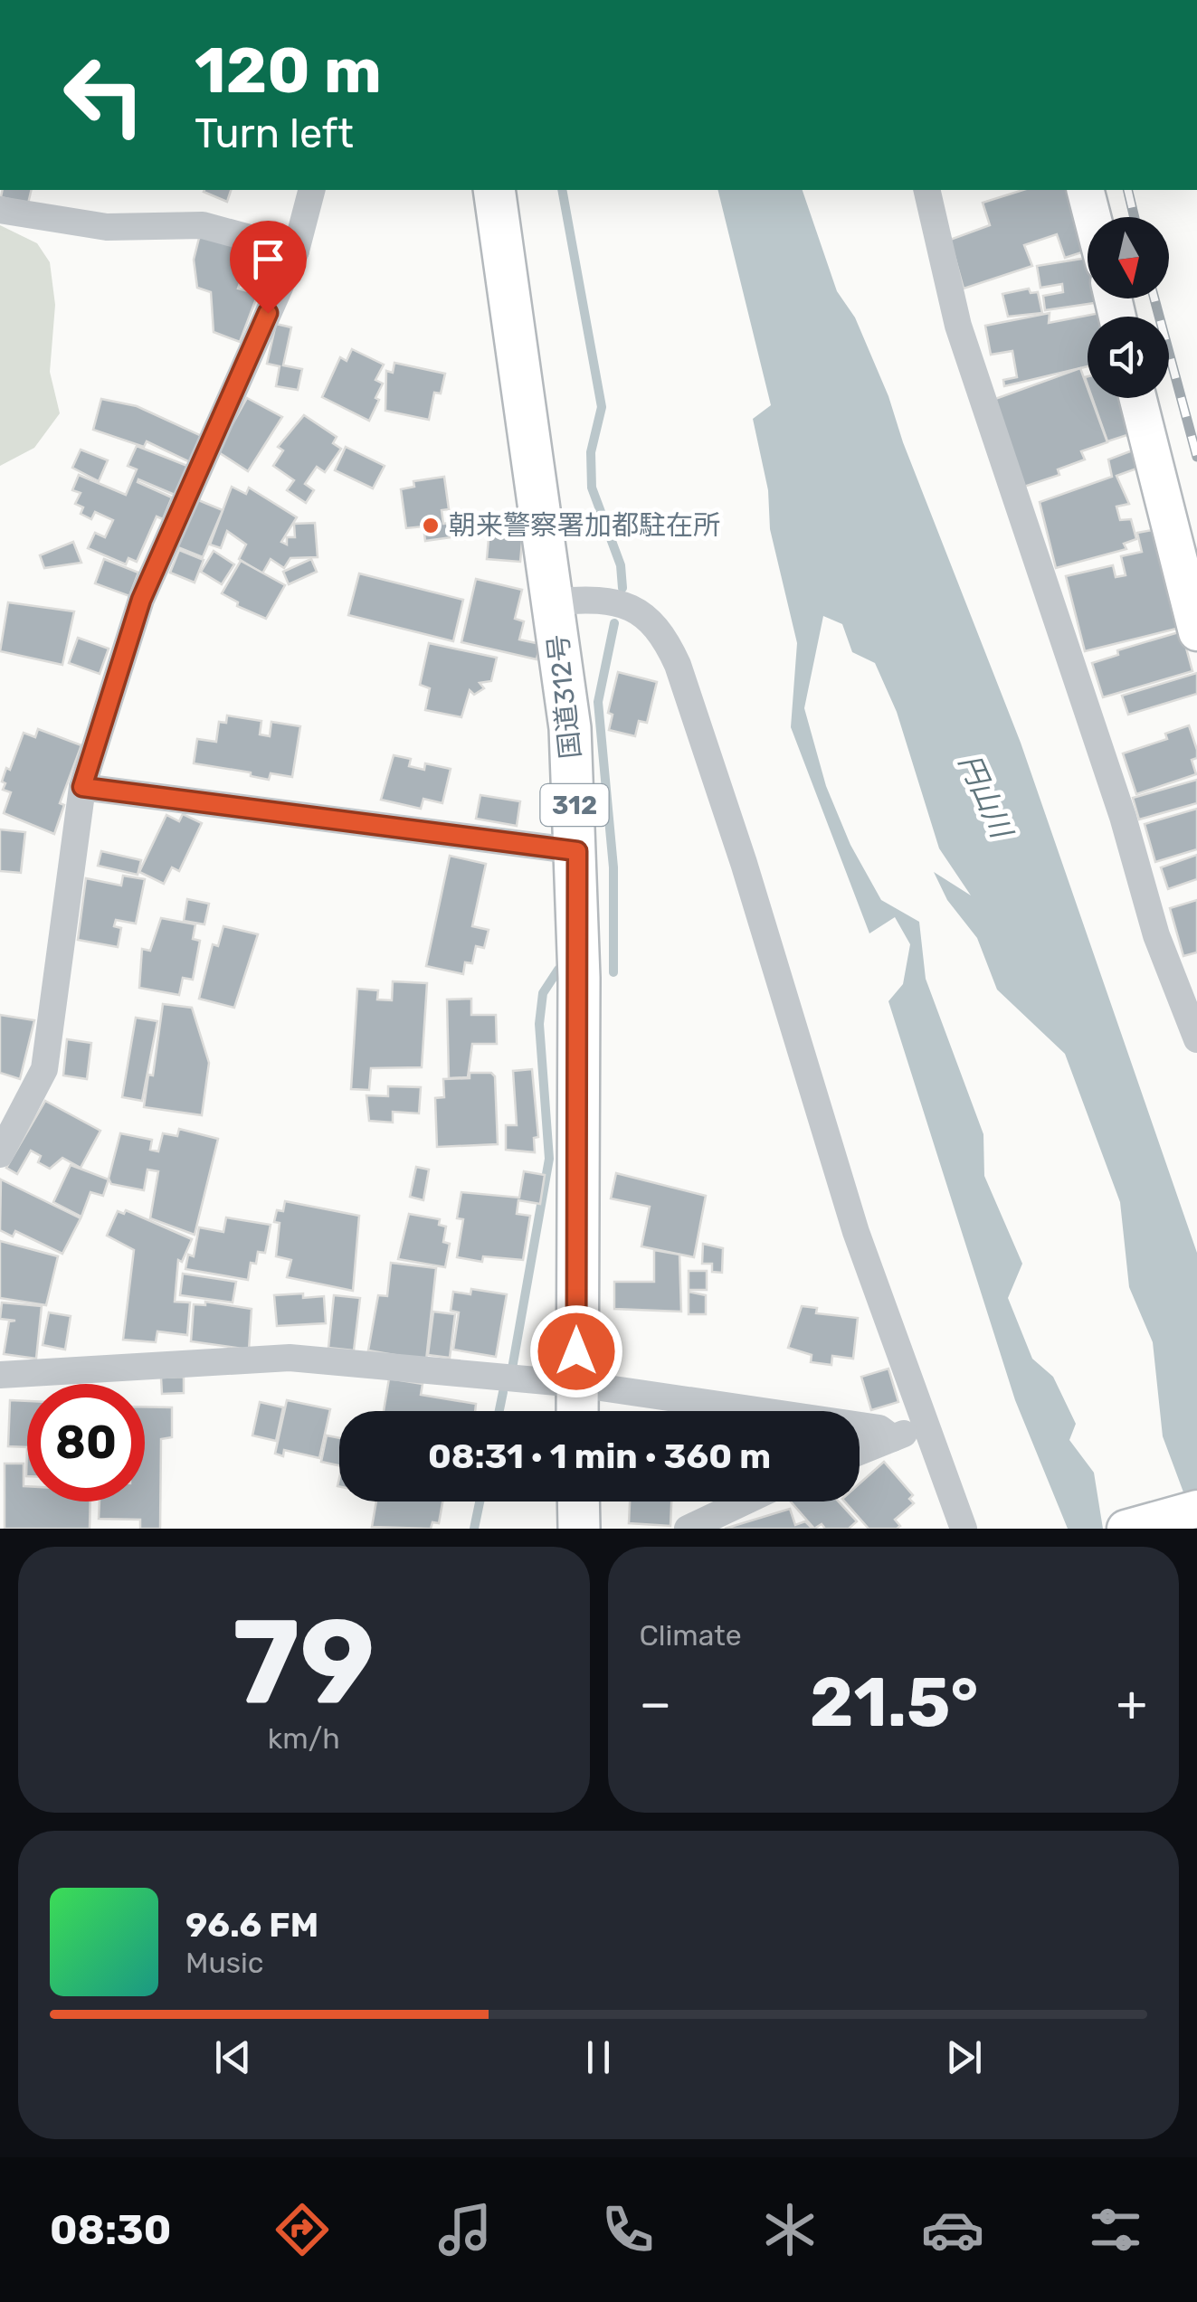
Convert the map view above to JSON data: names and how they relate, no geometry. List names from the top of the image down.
{
  "streets": {
    "highway": ["国道312号", "312"]
  },
  "water": ["円山川"],
  "places": ["朝来警察署加都駐在所"],
  "north": "bottom",
  "page": {
    "turn": ["120 m", "Turn left"],
    "limit": "80",
    "trip": "08:31 · 1 min · 360 m",
    "tile": [
      ["79", "km/h"],
      "Climate"
    ],
    "heat": ["−", "21.5°", "+"],
    "song": ["96.6 FM", "Music"],
    "tabs": "08:30"
  }
}
